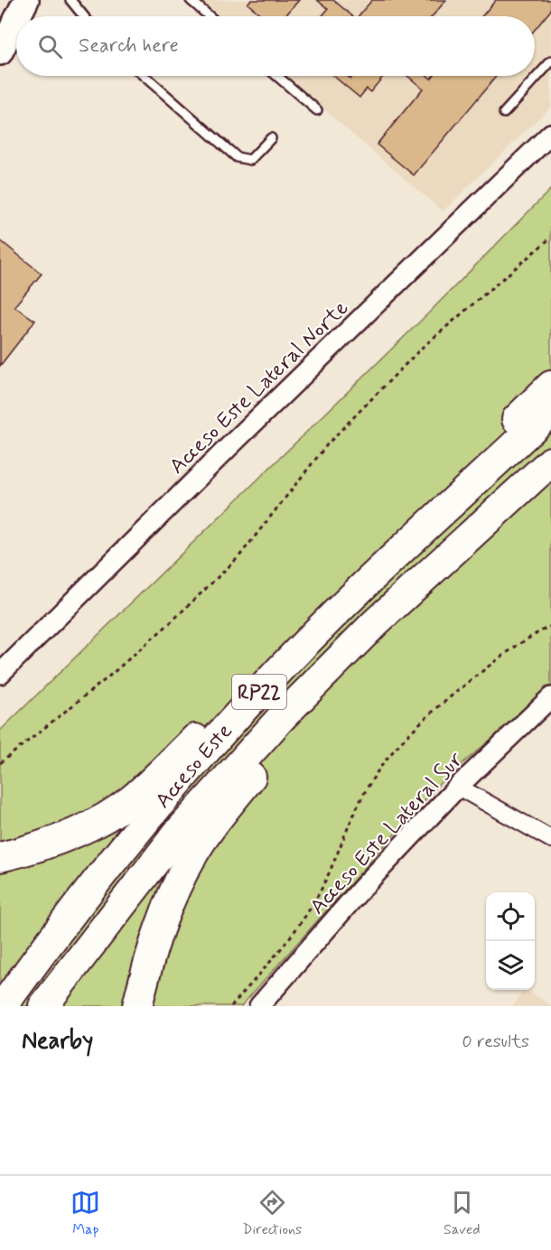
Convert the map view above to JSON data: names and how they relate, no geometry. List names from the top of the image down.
{
  "streets": {
    "highway": ["RP22", "Acceso Este"],
    "street": ["Acceso Este Lateral Norte", "Acceso Este Lateral Sur"]
  },
  "page": {
    "search": "Search here",
    "heading": ["Nearby", "0 results"],
    "nav": ["Map", "Directions", "Saved"]
  }
}
